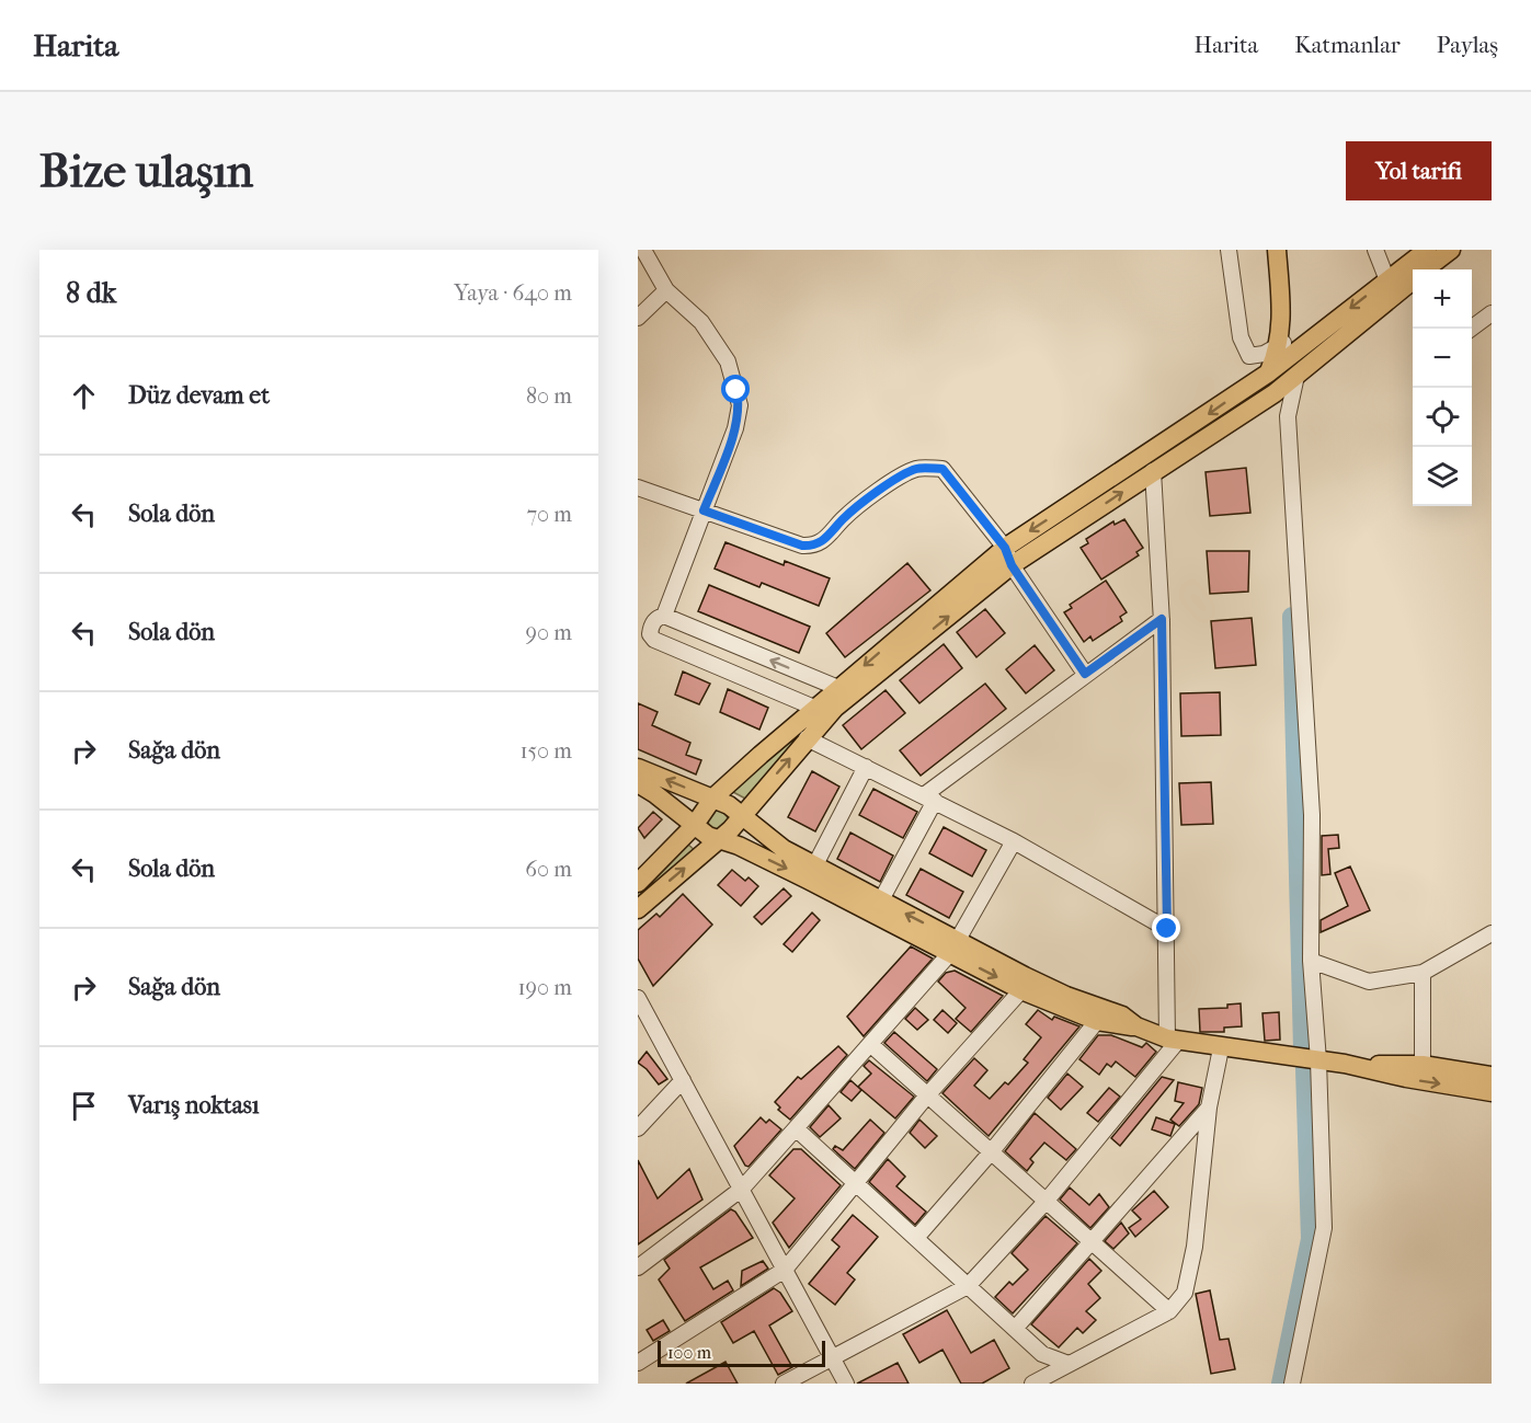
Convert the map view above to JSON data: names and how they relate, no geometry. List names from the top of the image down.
{
  "scale_bar": "100 m",
  "page": {
    "header": "Harita",
    "nav": ["Harita", "Katmanlar", "Paylaş"],
    "buttons": "Yol tarifi",
    "title": "Bize ulaşın",
    "heading": ["8 dk", "Yaya · 640 m"],
    "map_buttons": ["+", "−"],
    "list": [
      ["Düz devam et", "80 m"],
      ["Sola dön", "70 m"],
      ["Sola dön", "90 m"],
      ["Sağa dön", "150 m"],
      ["Sola dön", "60 m"],
      ["Sağa dön", "190 m"],
      "Varış noktası"
    ],
    "scale": "100 m"
  }
}
